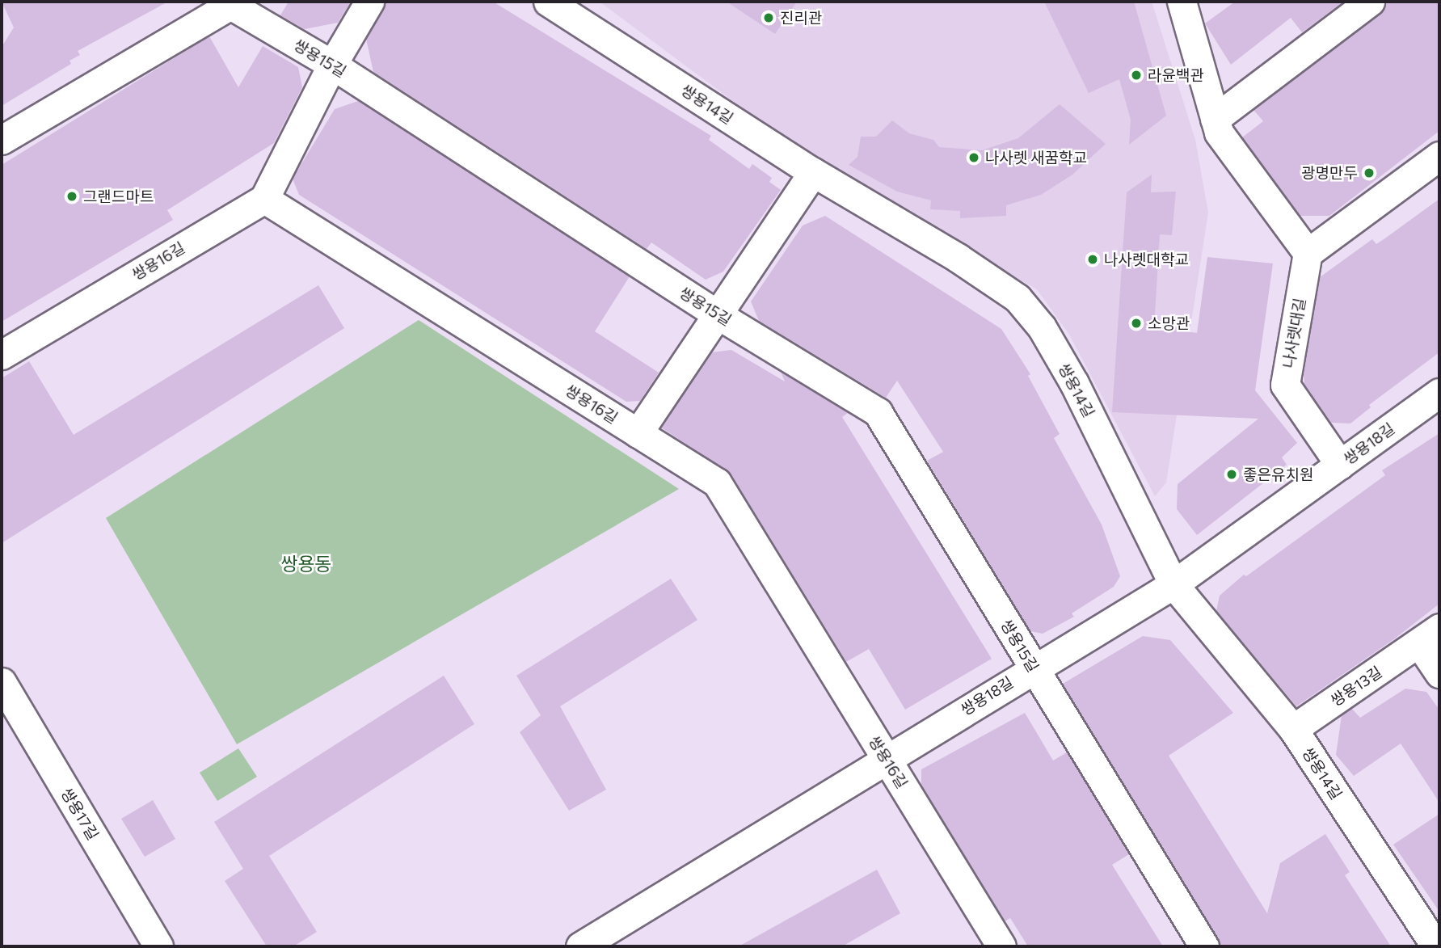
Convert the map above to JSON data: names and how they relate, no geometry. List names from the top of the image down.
{
  "streets": {
    "street": [
      "쌍용15길",
      "쌍용14길",
      "쌍용16길",
      "나사렛대길",
      "쌍용18길",
      "쌍용13길",
      "쌍용17길"
    ]
  },
  "crossings": [
    ["쌍용15길", "쌍용18길"],
    ["쌍용14길", "쌍용18길"],
    ["쌍용14길", "쌍용13길"],
    ["쌍용16길", "쌍용18길"],
    ["나사렛대길", "쌍용18길"]
  ],
  "districts": ["쌍용동"],
  "places": [
    "진리관",
    "라윤백관",
    "나사렛 새꿈학교",
    "광명만두",
    "그랜드마트",
    "나사렛대학교",
    "소망관",
    "좋은유치원"
  ]
}
